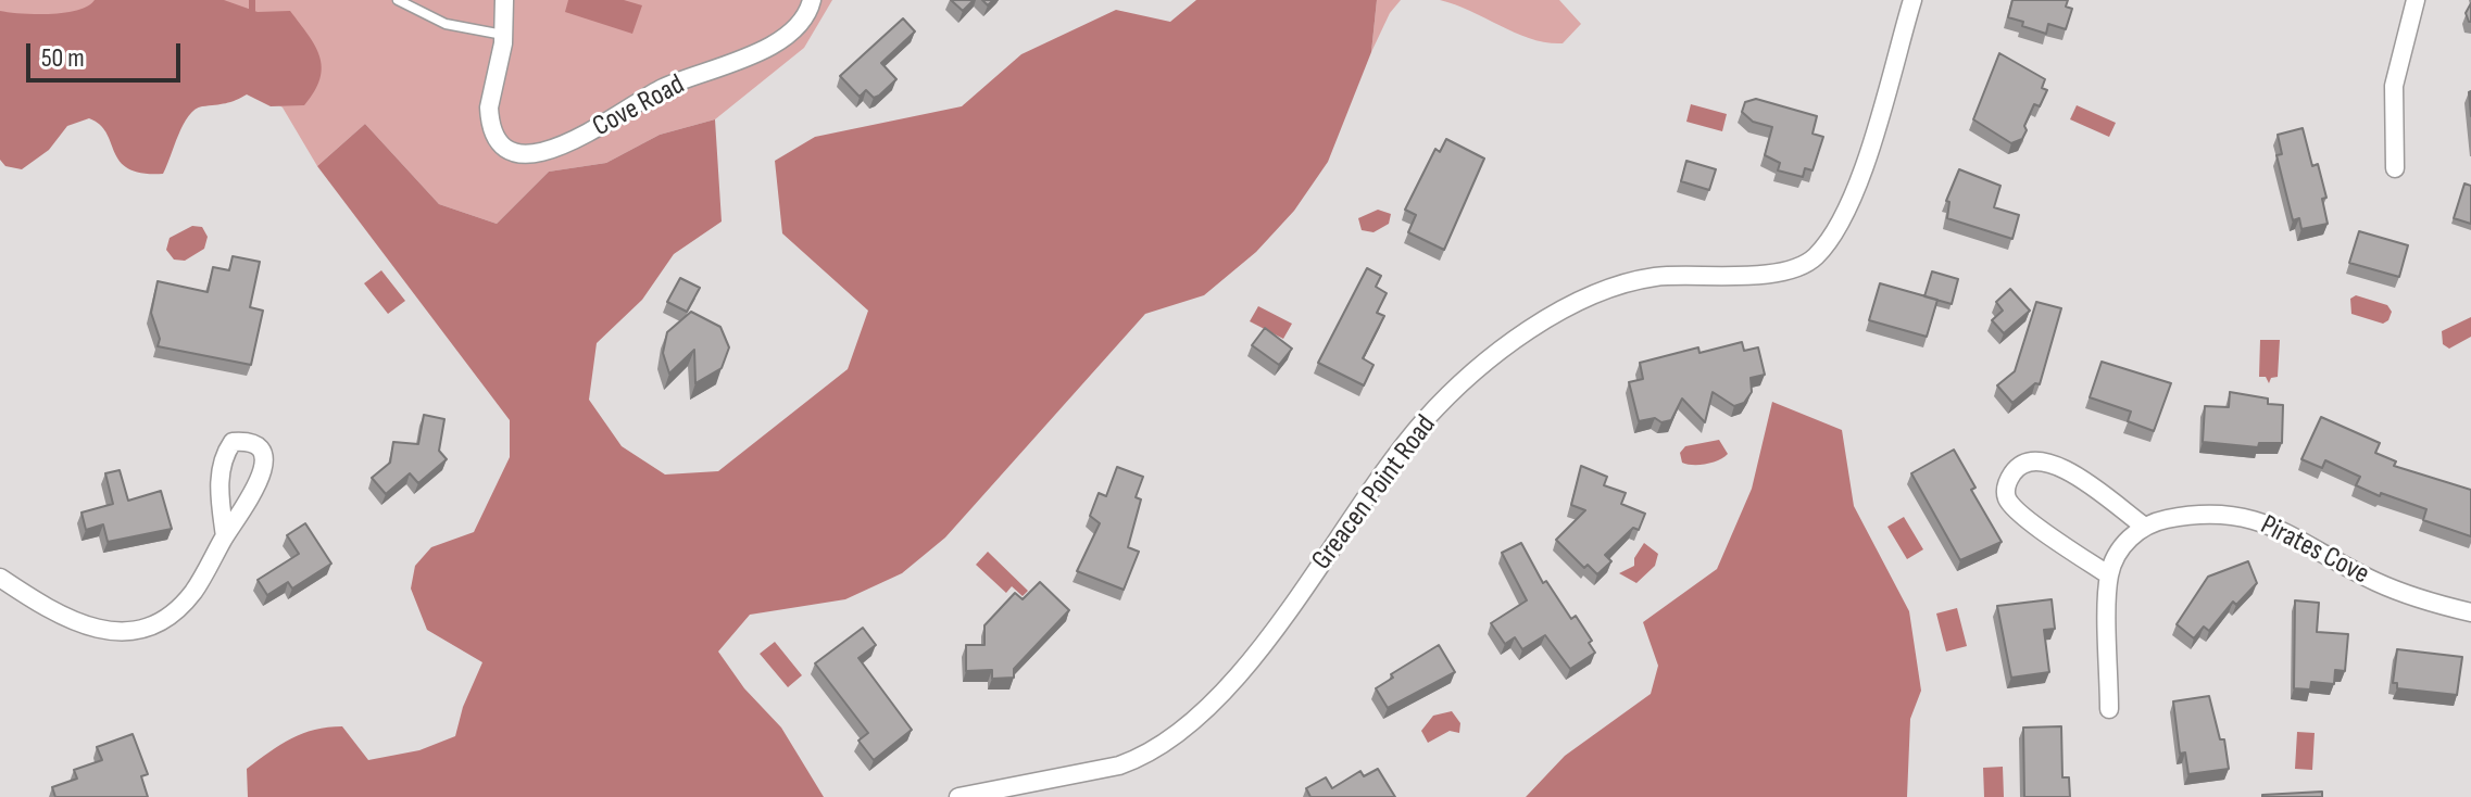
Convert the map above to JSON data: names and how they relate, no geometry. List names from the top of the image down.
{
  "streets": {
    "street": ["Cove Road", "Greacen Point Road", "Pirates Cove"]
  },
  "scale_bar": "50 m"
}
